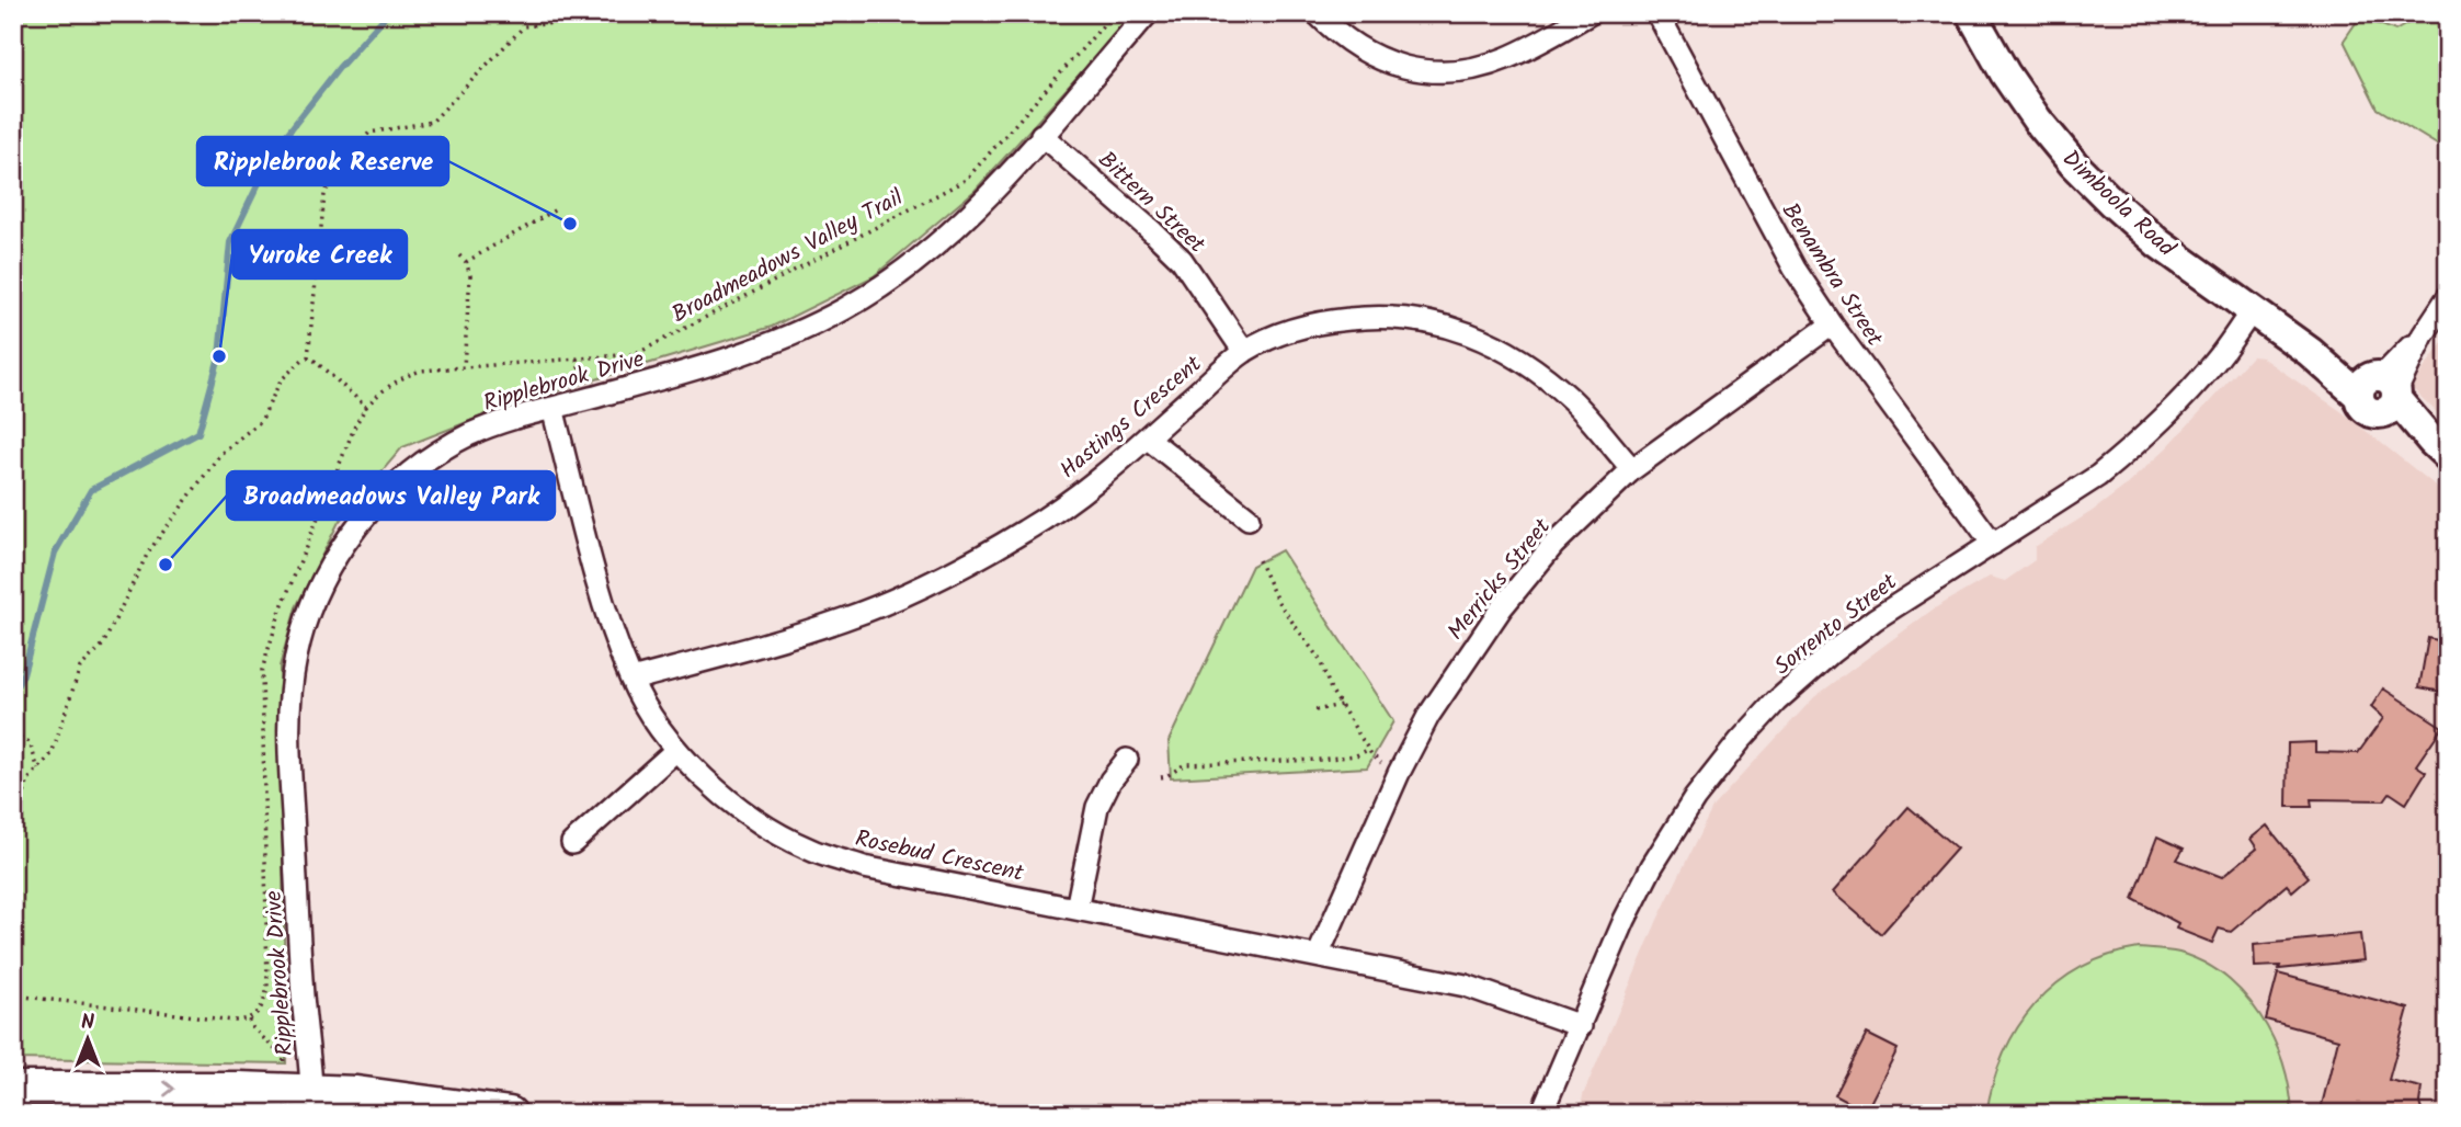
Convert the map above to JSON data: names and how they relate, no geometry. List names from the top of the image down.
{
  "streets": {
    "street": [
      "Bittern Street",
      "Dimboola Road",
      "Benambra Street",
      "Ripplebrook Drive",
      "Hastings Crescent",
      "Merricks Street",
      "Sorrento Street",
      "Rosebud Crescent"
    ],
    "path": ["Broadmeadows Valley Trail"]
  },
  "crossings": [
    ["Bittern Street", "Ripplebrook Drive"],
    ["Bittern Street", "Hastings Crescent"],
    ["Dimboola Road", "Sorrento Street"],
    ["Benambra Street", "Merricks Street"],
    ["Benambra Street", "Sorrento Street"],
    ["Ripplebrook Drive", "Rosebud Crescent"],
    ["Hastings Crescent", "Merricks Street"],
    ["Hastings Crescent", "Rosebud Crescent"],
    ["Merricks Street", "Rosebud Crescent"],
    ["Sorrento Street", "Rosebud Crescent"]
  ],
  "places": ["Ripplebrook Reserve", "Yuroke Creek", "Broadmeadows Valley Park"],
  "north": "top"
}
